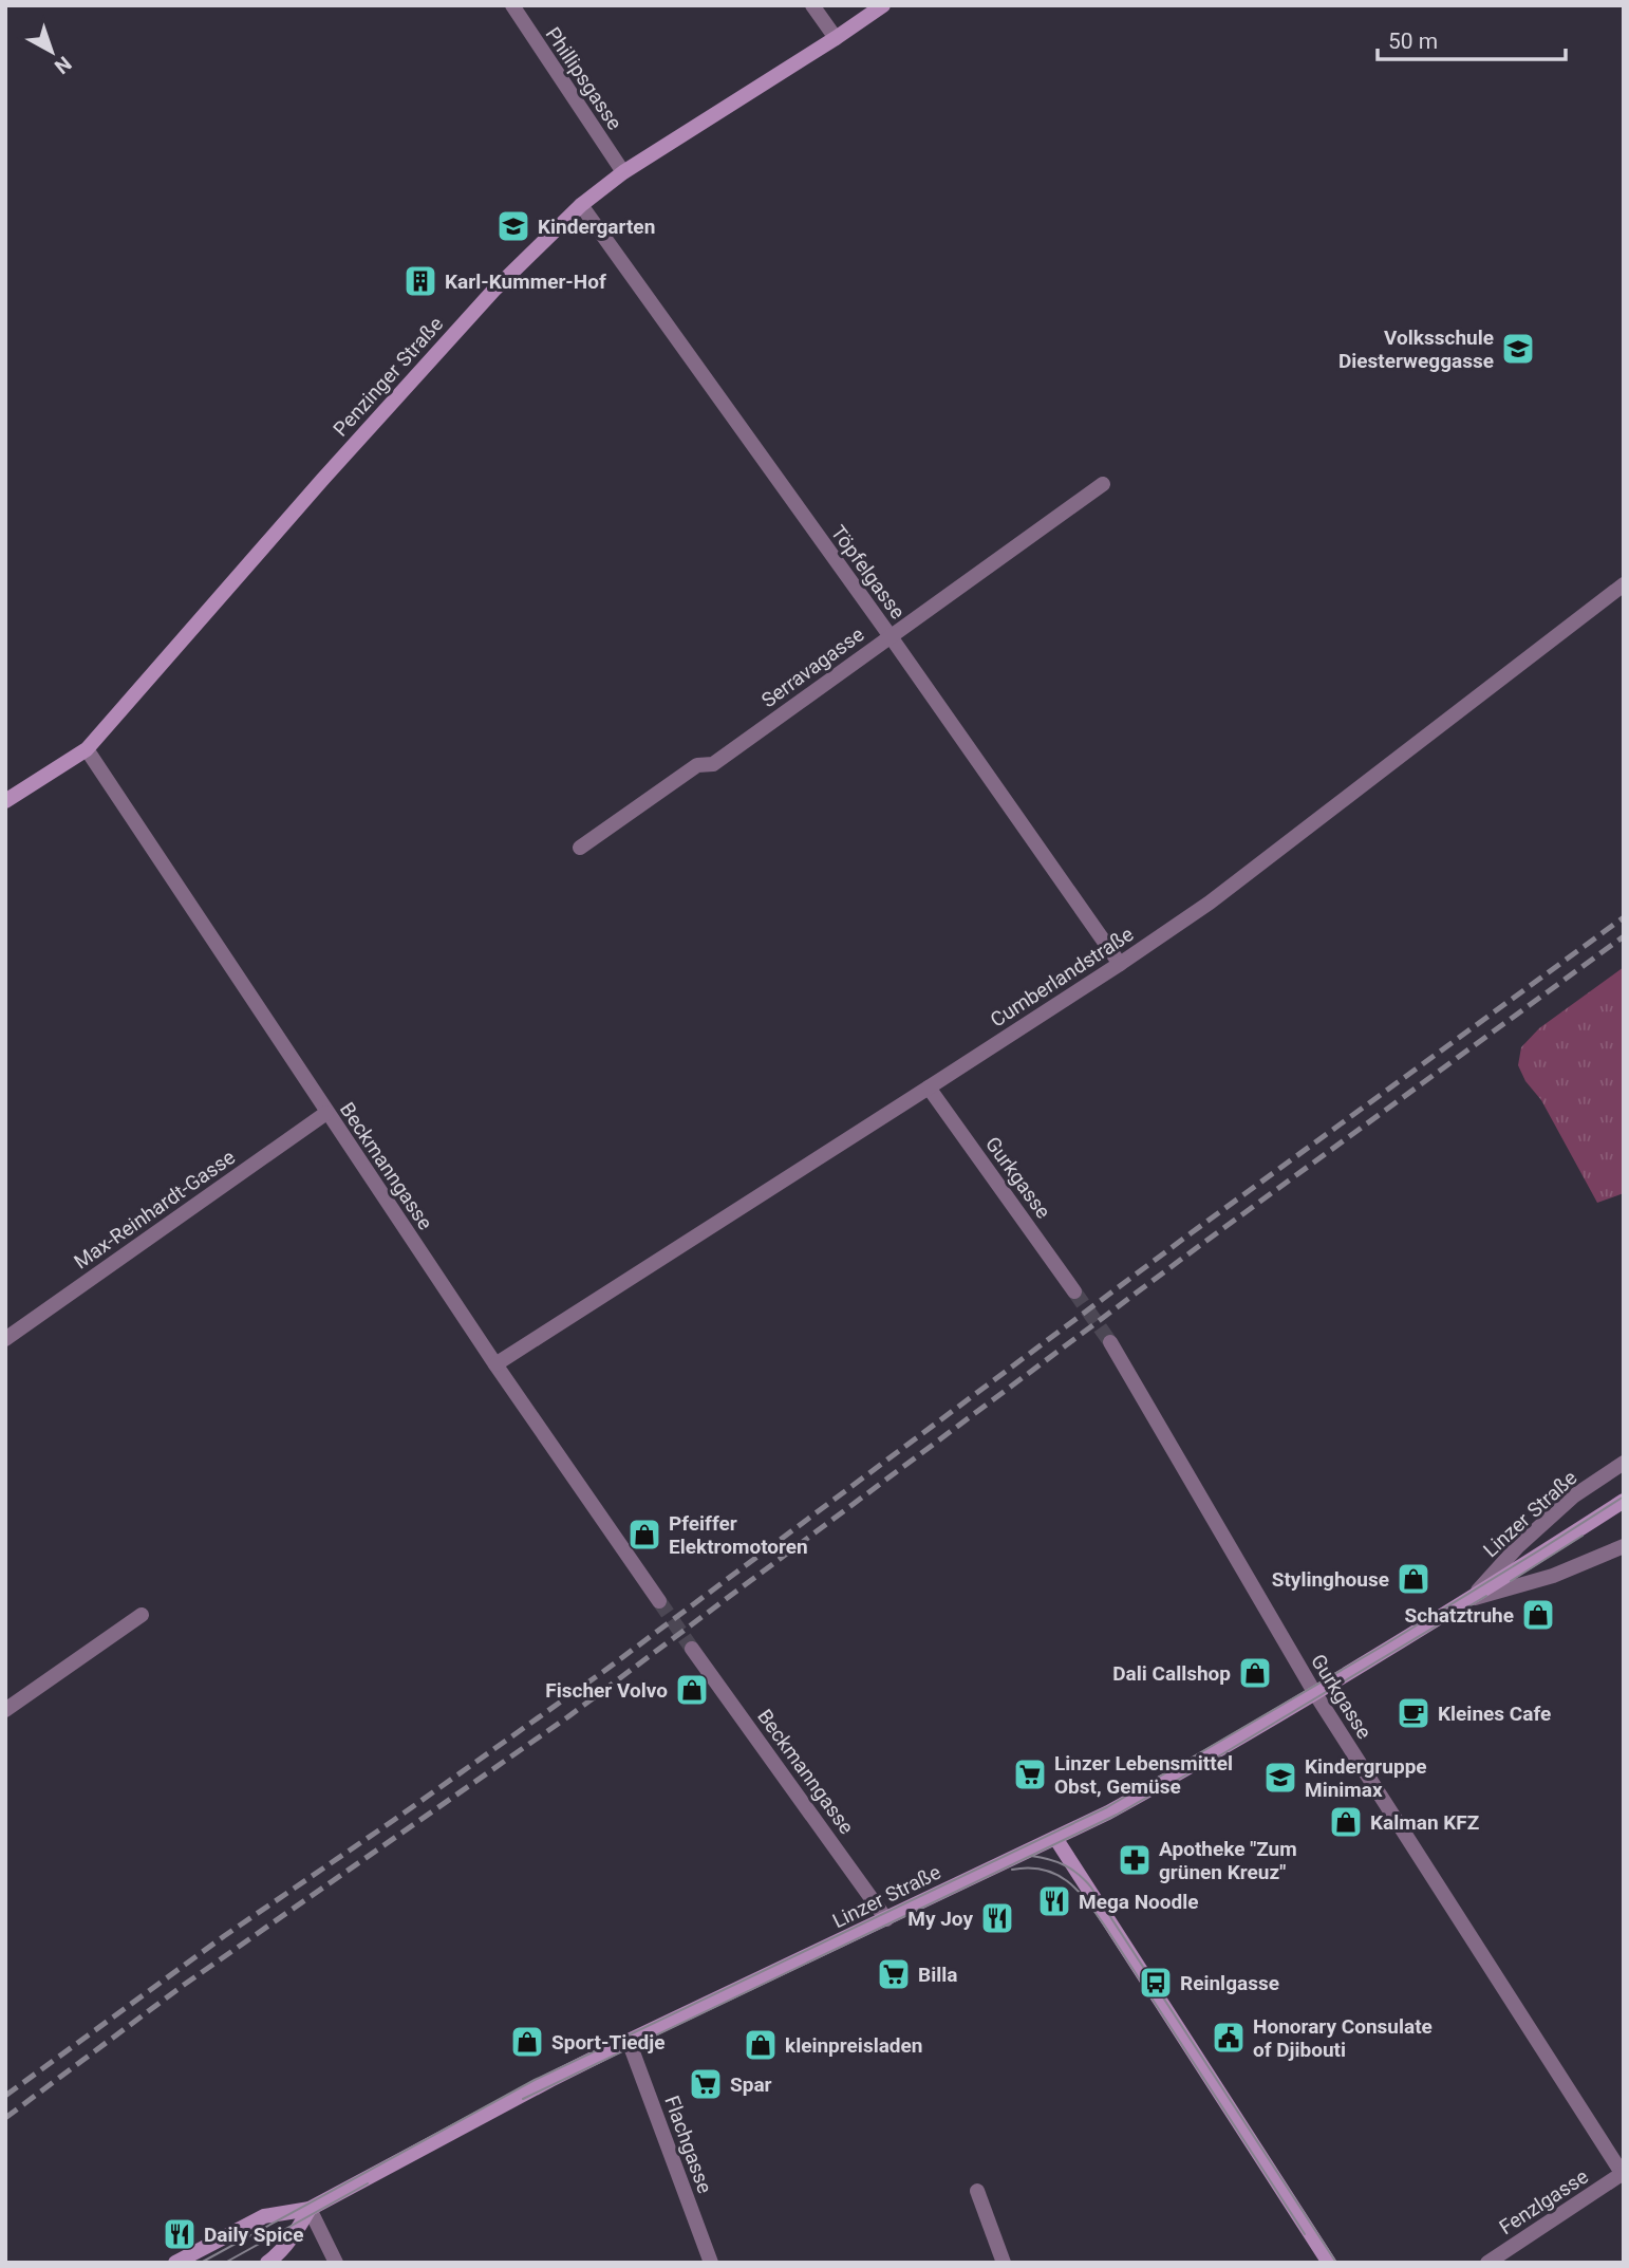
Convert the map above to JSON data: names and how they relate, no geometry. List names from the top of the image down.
{
  "streets": {
    "main road": ["Penzinger Straße", "Linzer Straße"],
    "street": [
      "Phillipsgasse",
      "Töpfelgasse",
      "Serravagasse",
      "Cumberlandstraße",
      "Beckmanngasse",
      "Gurkgasse",
      "Max-Reinhardt-Gasse",
      "Flachgasse",
      "Fenzlgasse"
    ]
  },
  "crossings": [
    ["Phillipsgasse", "Penzinger Straße"],
    ["Penzinger Straße", "Töpfelgasse"],
    ["Penzinger Straße", "Beckmanngasse"],
    ["Töpfelgasse", "Serravagasse"],
    ["Töpfelgasse", "Cumberlandstraße"],
    ["Cumberlandstraße", "Beckmanngasse"],
    ["Cumberlandstraße", "Gurkgasse"],
    ["Beckmanngasse", "Max-Reinhardt-Gasse"],
    ["Beckmanngasse", "Linzer Straße"],
    ["Gurkgasse", "Linzer Straße"],
    ["Gurkgasse", "Fenzlgasse"],
    ["Linzer Straße", "Flachgasse"]
  ],
  "places": {
    "school or university": ["Kindergarten", "Volksschule Diesterweggasse", "Kindergruppe Minimax"],
    "building": ["Karl-Kummer-Hof"],
    "shop": [
      "Pfeiffer Elektromotoren",
      "Stylinghouse",
      "Schatztruhe",
      "Dali Callshop",
      "Fischer Volvo",
      "Kalman KFZ",
      "Sport-Tiedje",
      "kleinpreisladen"
    ],
    "cafe": ["Kleines Cafe"],
    "supermarket": ["Linzer Lebensmittel Obst, Gemüse", "Billa", "Spar"],
    "pharmacy": ["Apotheke \"Zum grünen Kreuz\""],
    "restaurant": ["Mega Noodle", "My Joy", "Daily Spice"],
    "bus stop": ["Reinlgasse"],
    "public building": ["Honorary Consulate of Djibouti"]
  },
  "scale_bar": "50 m",
  "north": "bottom right"
}
